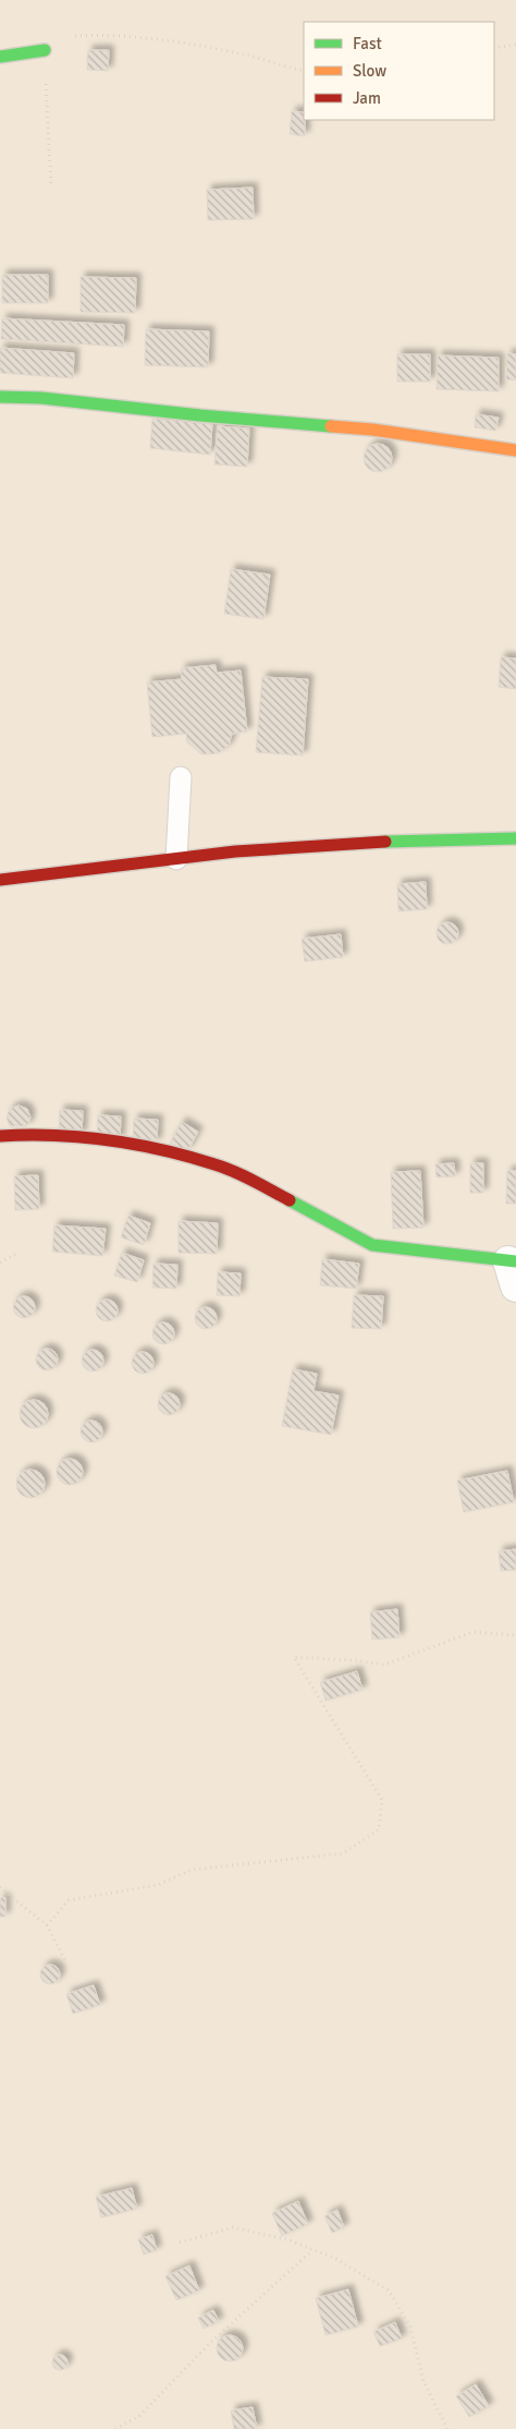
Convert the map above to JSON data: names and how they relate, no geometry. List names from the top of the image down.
{
  "legend": ["Fast", "Slow", "Jam"]
}
